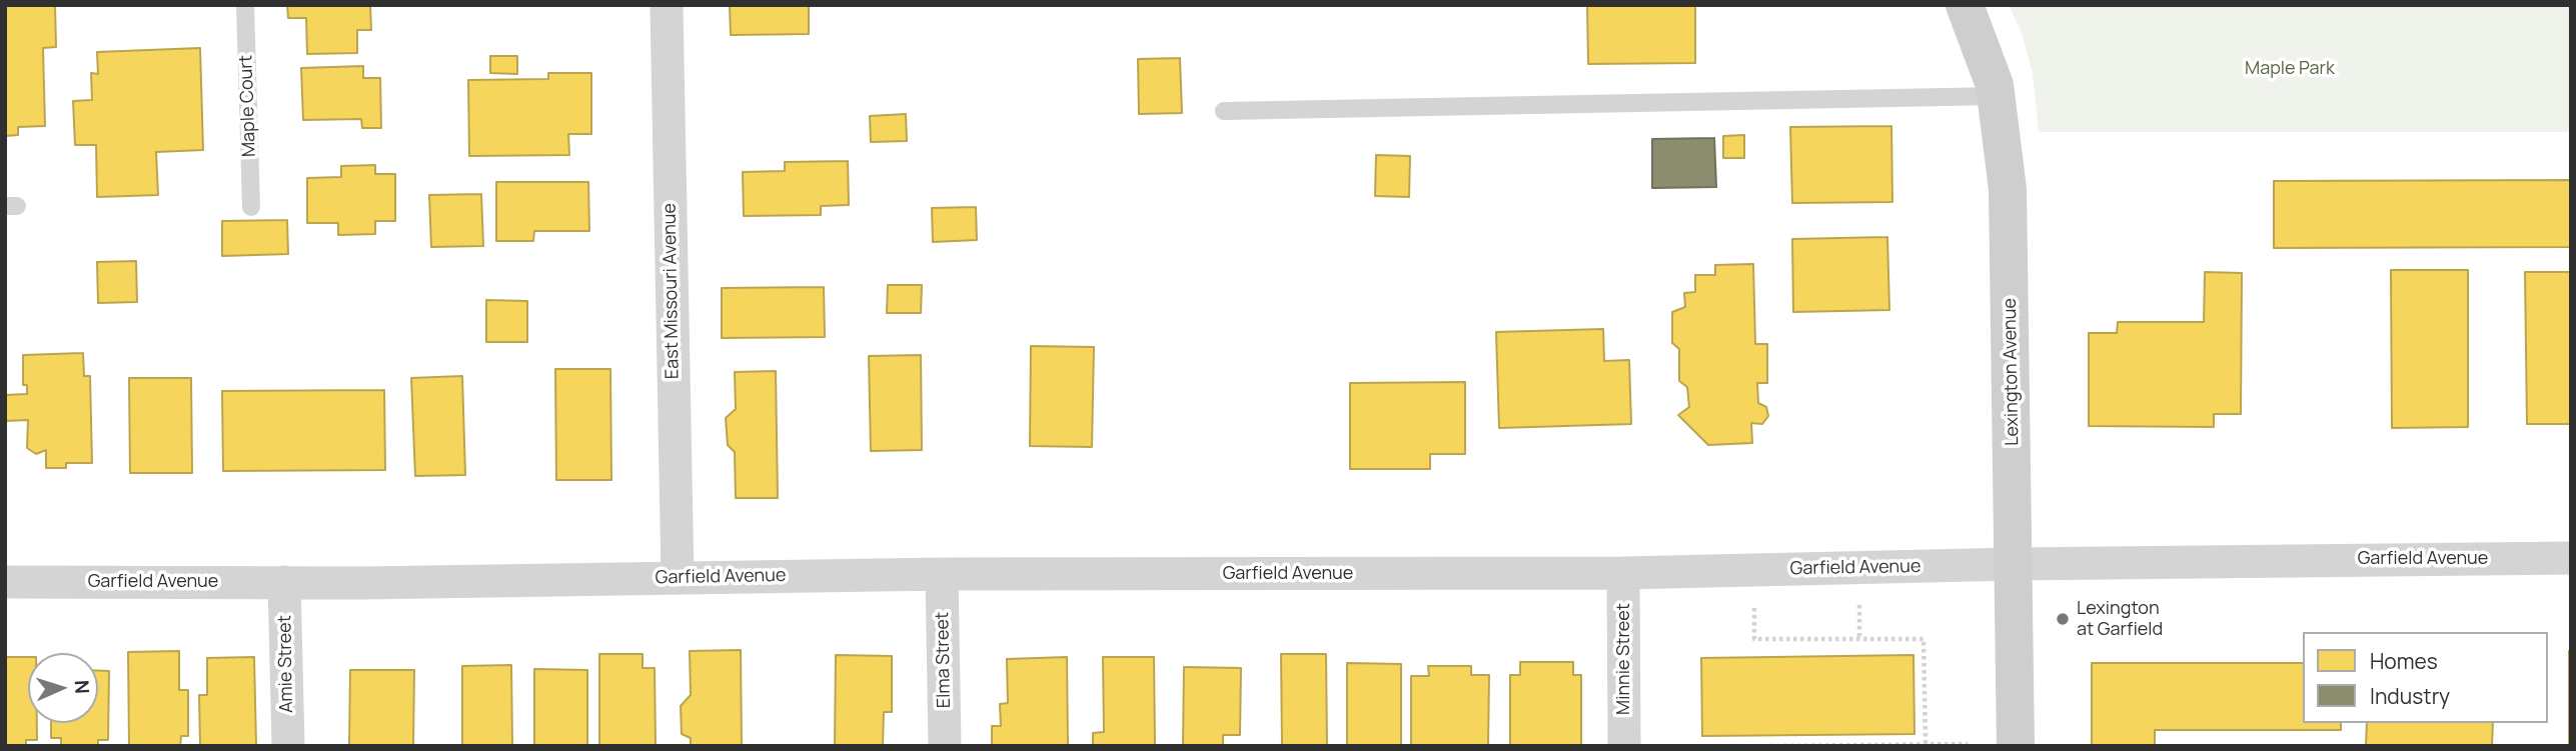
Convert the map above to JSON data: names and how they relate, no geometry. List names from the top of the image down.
{
  "streets": {
    "street": [
      "East Missouri Avenue",
      "Lexington Avenue",
      "Garfield Avenue",
      "Minnie Street",
      "Elma Street",
      "Amie Street"
    ],
    "lane": ["Maple Court"]
  },
  "crossings": [
    ["East Missouri Avenue", "Garfield Avenue"],
    ["Lexington Avenue", "Garfield Avenue"],
    ["Garfield Avenue", "Minnie Street"],
    ["Garfield Avenue", "Elma Street"],
    ["Garfield Avenue", "Amie Street"]
  ],
  "parks": ["Maple Park"],
  "places": ["Lexington at Garfield"],
  "legend": ["Homes", "Industry"],
  "north": "right"
}
